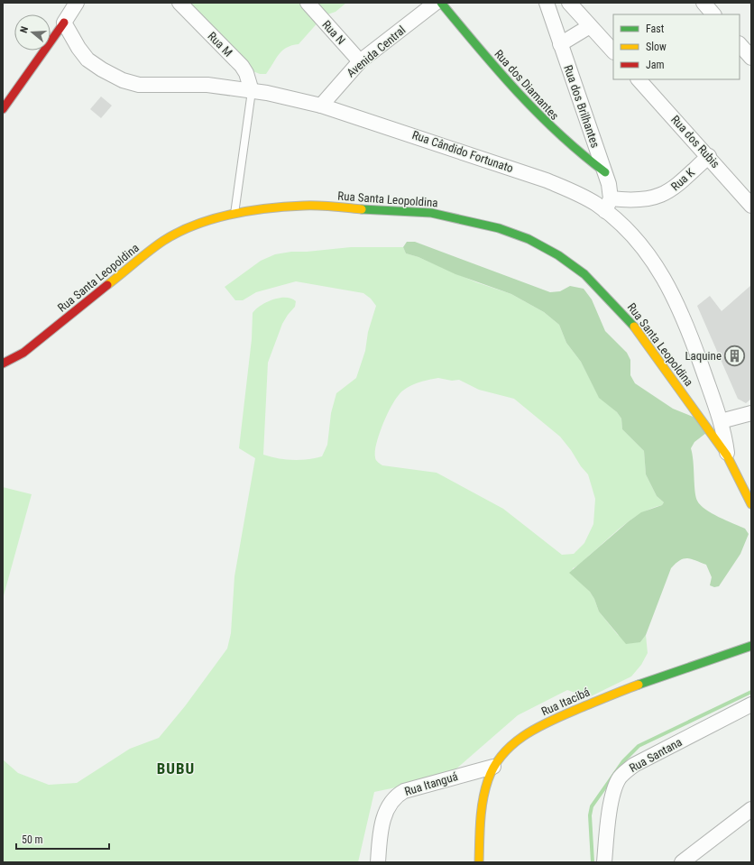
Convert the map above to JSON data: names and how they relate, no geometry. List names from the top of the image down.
{
  "streets": {
    "street": [
      "Rua N",
      "Rua M",
      "Avenida Central",
      "Rua dos Diamantes",
      "Rua dos Brilhantes",
      "Rua dos Rubis",
      "Rua Cândido Fortunato",
      "Rua K",
      "Rua Santa Leopoldina",
      "Rua Itacibá",
      "Rua Santana",
      "Rua Itanguá"
    ]
  },
  "crossings": [
    ["Rua N", "Avenida Central"],
    ["Rua M", "Rua Cândido Fortunato"],
    ["Avenida Central", "Rua Cândido Fortunato"],
    ["Rua dos Diamantes", "Rua dos Brilhantes"],
    ["Rua dos Brilhantes", "Rua Cândido Fortunato"],
    ["Rua dos Brilhantes", "Rua K"],
    ["Rua dos Rubis", "Rua K"],
    ["Rua Cândido Fortunato", "Rua K"],
    ["Rua Cândido Fortunato", "Rua Santa Leopoldina"],
    ["Rua Itacibá", "Rua Itanguá"]
  ],
  "districts": ["BUBU"],
  "places": {
    "building": ["Laquine"]
  },
  "legend": ["Fast", "Slow", "Jam"],
  "scale_bar": "50 m",
  "north": "left"
}
